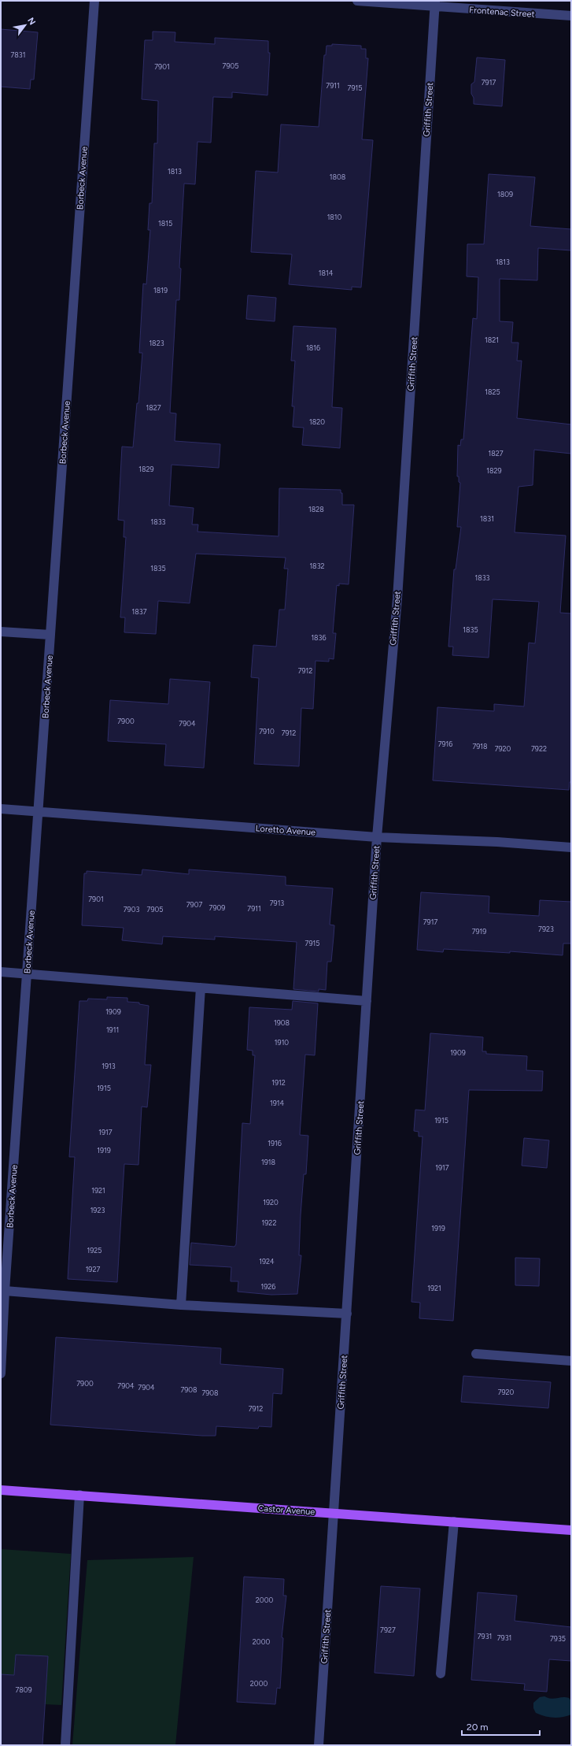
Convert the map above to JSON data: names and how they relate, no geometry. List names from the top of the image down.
{
  "streets": {
    "main road": ["Castor Avenue"],
    "street": [
      "Frontenac Street",
      "Griffith Street",
      "Borbeck Avenue",
      "Loretto Avenue"
    ]
  },
  "crossings": [
    ["Frontenac Street", "Griffith Street"],
    ["Griffith Street", "Loretto Avenue"],
    ["Griffith Street", "Castor Avenue"],
    ["Borbeck Avenue", "Loretto Avenue"]
  ],
  "house_numbers": [
    "7831",
    "7905",
    "7901",
    "7917",
    "7911",
    "7915",
    "1813",
    "1808",
    "1809",
    "1810",
    "1815",
    "1813",
    "1814",
    "1819",
    "1821",
    "1823",
    "1816",
    "1825",
    "1827",
    "1820",
    "1827",
    "1829",
    "1829",
    "1828",
    "1831",
    "1833",
    "1832",
    "1835",
    "1833",
    "1837",
    "1835",
    "1836",
    "7912",
    "7900",
    "7904",
    "7910",
    "7912",
    "7916",
    "7918",
    "7920",
    "7922",
    "7901",
    "7913",
    "7907",
    "7909",
    "7911",
    "7903",
    "7905",
    "7917",
    "7923",
    "7919",
    "7915",
    "1909",
    "1908",
    "1911",
    "1910",
    "1909",
    "1913",
    "1912",
    "1915",
    "1914",
    "1915",
    "1917",
    "1916",
    "1919",
    "1918",
    "1917",
    "1921",
    "1920",
    "1923",
    "1922",
    "1919",
    "1925",
    "1924",
    "1927",
    "1926",
    "1921",
    "7900",
    "7904",
    "7904",
    "7908",
    "7920",
    "7908",
    "7912",
    "2000",
    "7927",
    "7931",
    "7931",
    "7935",
    "2000",
    "2000",
    "7809"
  ],
  "scale_bar": "20 m",
  "north": "top right"
}
